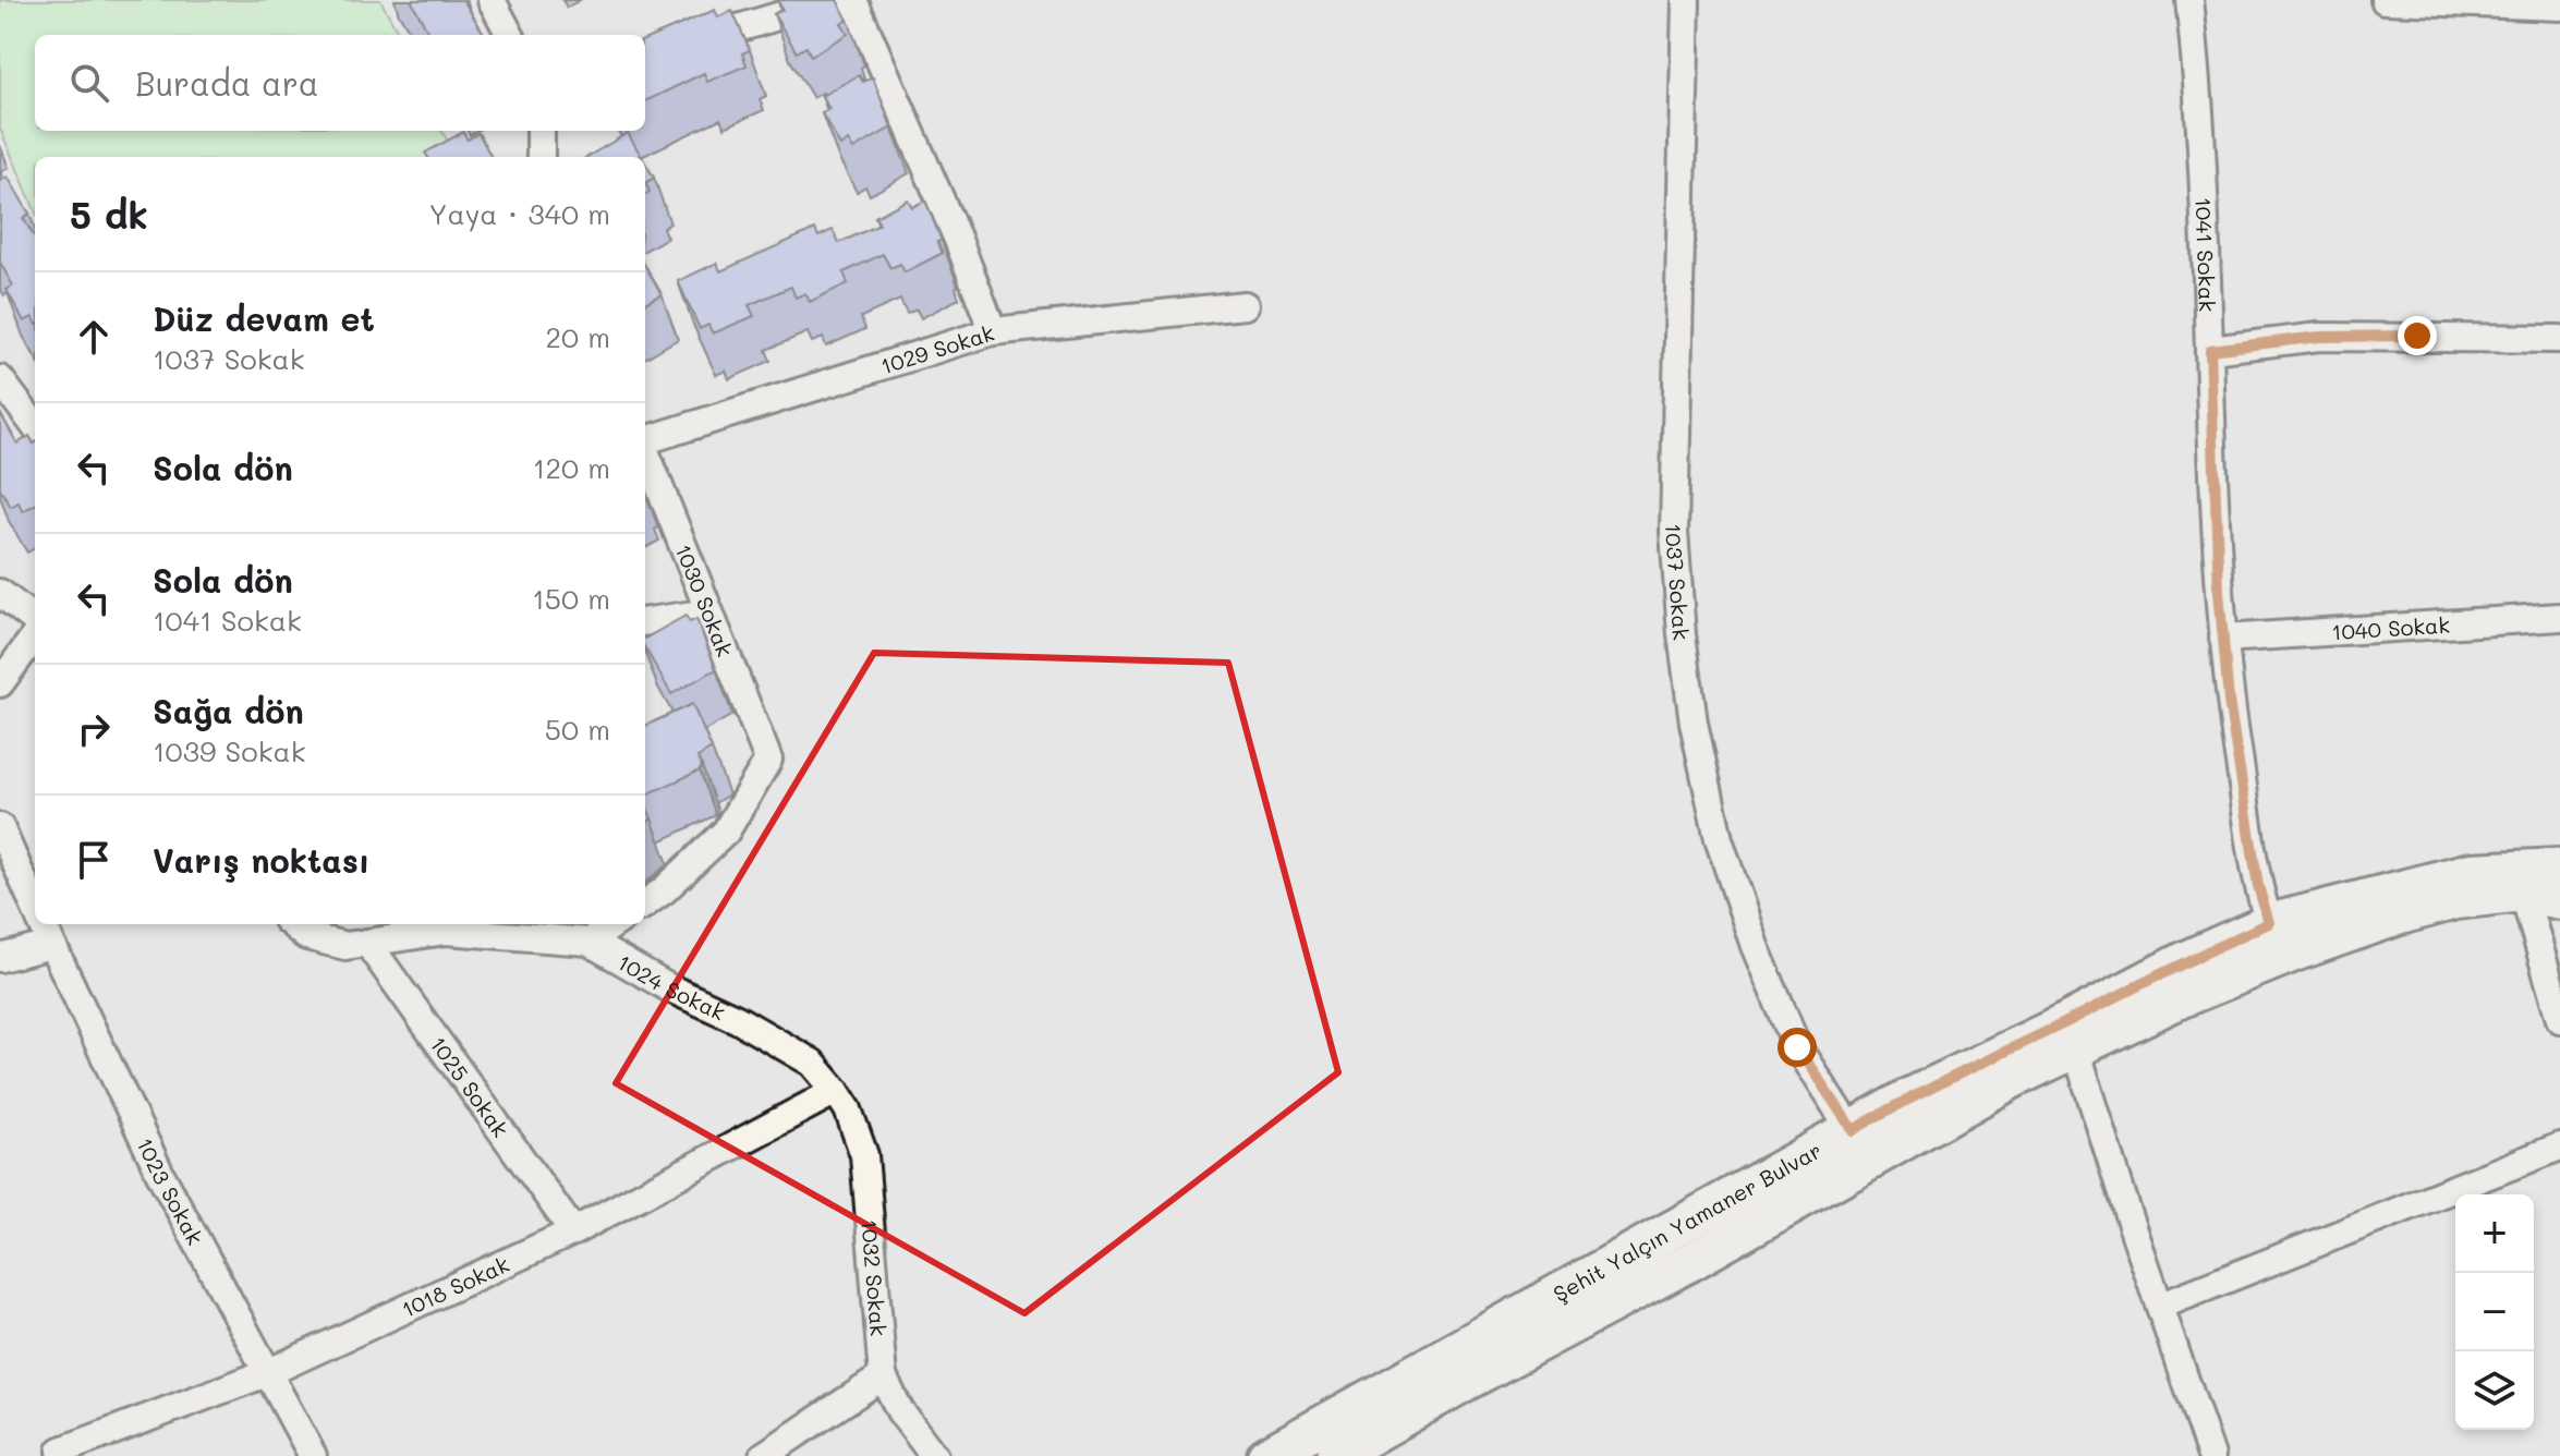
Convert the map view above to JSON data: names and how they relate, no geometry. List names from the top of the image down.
{
  "streets": {
    "street": [
      "1041 Sokak",
      "1029 Sokak",
      "1037 Sokak",
      "1030 Sokak",
      "1040 Sokak",
      "1024 Sokak",
      "1025 Sokak",
      "1023 Sokak",
      "Şehit Yalçın Yamaner Bulvar",
      "1032 Sokak",
      "1018 Sokak"
    ]
  },
  "crossings": [
    ["1041 Sokak", "1040 Sokak"],
    ["1041 Sokak", "Şehit Yalçın Yamaner Bulvar"],
    ["1037 Sokak", "Şehit Yalçın Yamaner Bulvar"],
    ["1024 Sokak", "1025 Sokak"],
    ["1024 Sokak", "1032 Sokak"],
    ["1024 Sokak", "1018 Sokak"],
    ["1025 Sokak", "1018 Sokak"],
    ["1023 Sokak", "1018 Sokak"],
    ["1032 Sokak", "1018 Sokak"]
  ],
  "page": {
    "search": "Burada ara",
    "heading": ["5 dk", "Yaya · 340 m"],
    "list": [
      ["Düz devam et", "1037 Sokak", "20 m"],
      ["Sola dön", "120 m"],
      ["Sola dön", "1041 Sokak", "150 m"],
      ["Sağa dön", "1039 Sokak", "50 m"],
      "Varış noktası"
    ],
    "map_buttons": ["+", "−"]
  }
}
